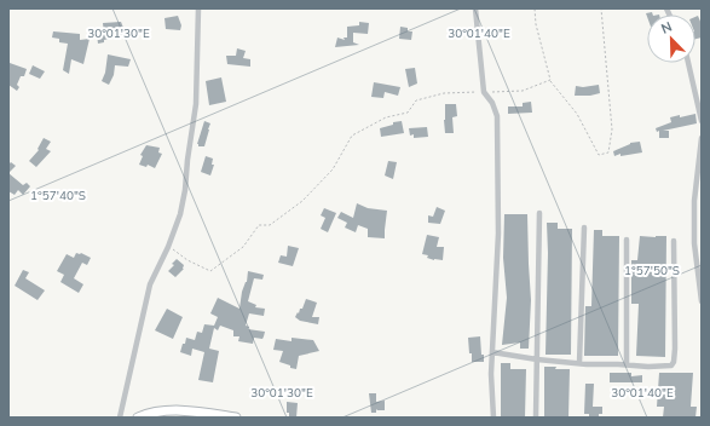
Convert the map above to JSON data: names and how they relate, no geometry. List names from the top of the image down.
{
  "north": "top left",
  "coordinates": [
    "30°01'30\"E",
    "30°01'40\"E",
    "1°57'40\"S",
    "1°57'50\"S"
  ]
}
